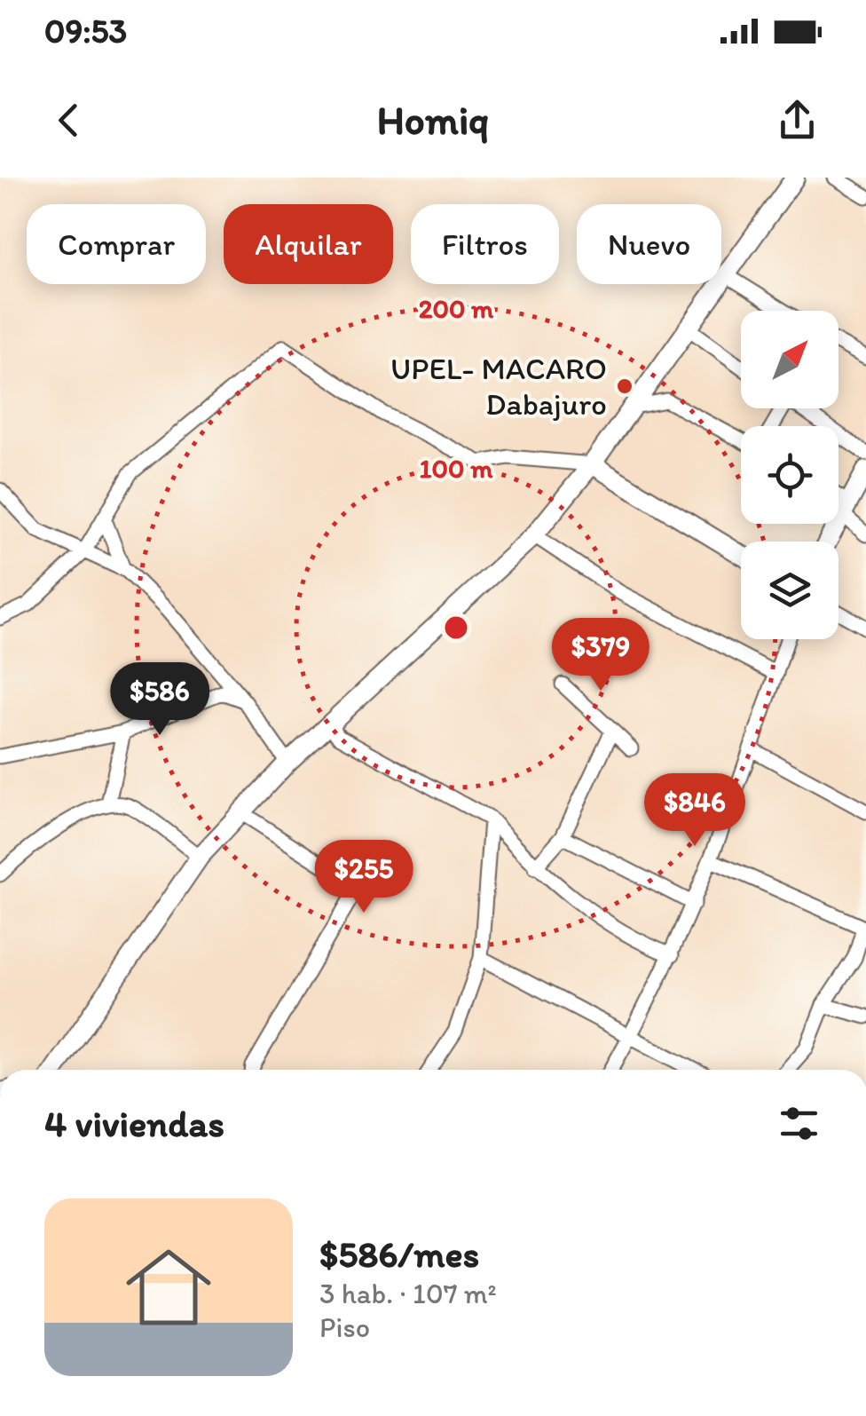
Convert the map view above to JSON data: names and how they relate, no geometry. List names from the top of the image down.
{
  "places": ["UPEL- MACARO Dabajuro"],
  "north": "top right",
  "page": {
    "status": "09:53",
    "header": "Homiq",
    "chip": [
      "Comprar",
      "Alquilar",
      "Filtros",
      "Nuevo"
    ],
    "price": [
      "$379",
      "$586",
      "$846",
      "$255"
    ],
    "heading": "4 viviendas",
    "list": [
      {
        "name": "$586/mes",
        "note": "3 hab. · 107 m² · Piso"
      }
    ]
  },
  "rings": ["200 m", "100 m"]
}
